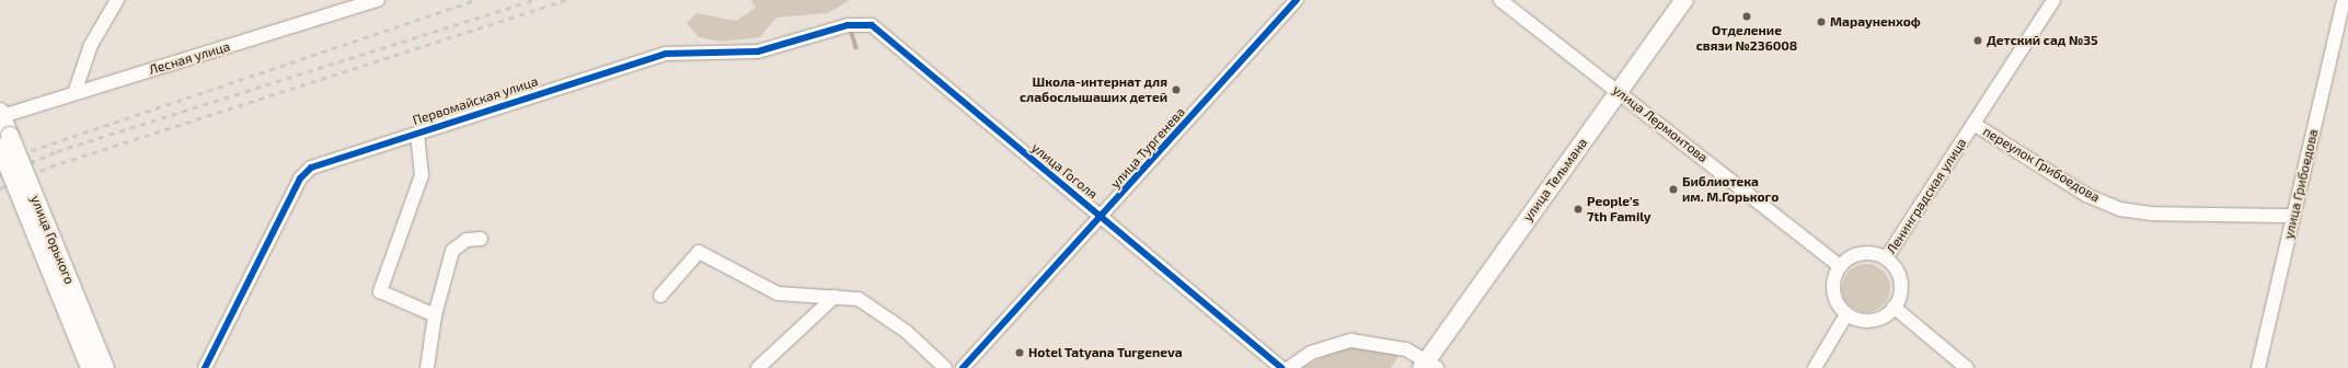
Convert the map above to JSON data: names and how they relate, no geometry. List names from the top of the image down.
{
  "streets": {
    "main road": ["улица Тельмана", "улица Горького"],
    "street": [
      "Лесная улица",
      "Первомайская улица",
      "улица Лермонтова",
      "улица Тургенева",
      "переулок Грибоедова",
      "улица Гоголя",
      "улица Грибоедова",
      "Ленинградская улица"
    ]
  },
  "crossings": [
    ["Лесная улица", "улица Горького"],
    ["Первомайская улица", "улица Гоголя"],
    ["улица Лермонтова", "улица Тельмана"],
    ["улица Лермонтова", "Ленинградская улица"],
    ["улица Тургенева", "улица Гоголя"],
    ["переулок Грибоедова", "улица Грибоедова"],
    ["переулок Грибоедова", "Ленинградская улица"]
  ],
  "places": [
    "Отделение связи №236008",
    "Марауненхоф",
    "Детский сад №35",
    "Школа-интернат для слабослышаших детей",
    "Библиотека им. М.Горького",
    "People's 7th Family",
    "Hotel Tatyana Turgeneva"
  ]
}
